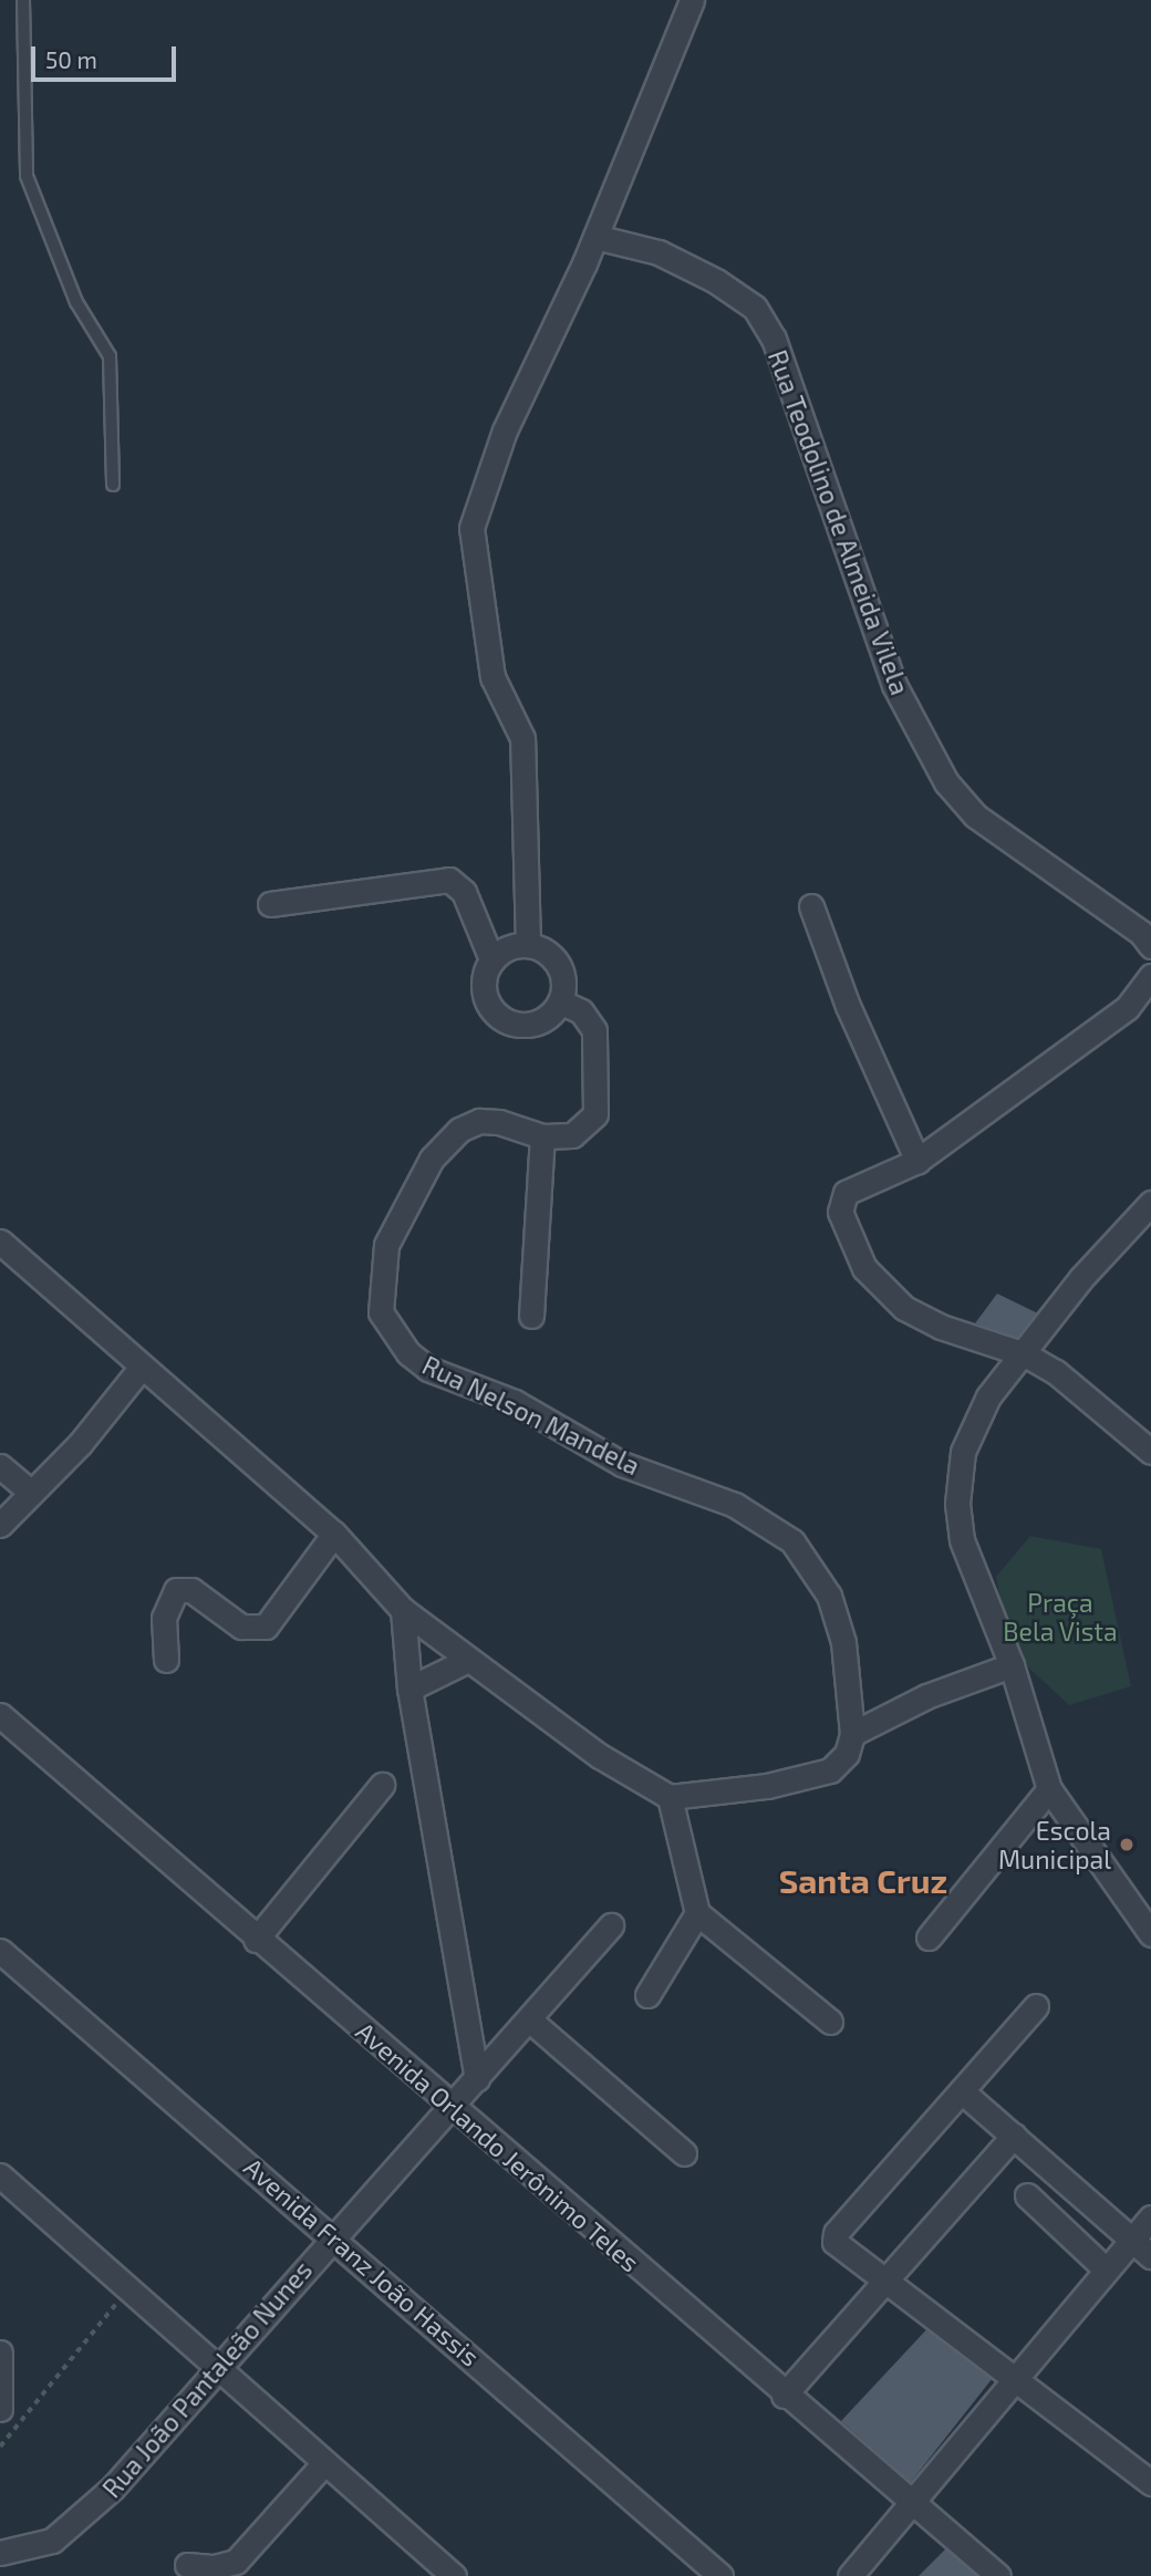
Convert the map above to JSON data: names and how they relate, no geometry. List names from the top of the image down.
{
  "streets": {
    "street": [
      "Rua Teodolino de Almeida Vilela",
      "Rua Nelson Mandela",
      "Avenida Orlando Jerônimo Teles",
      "Avenida Franz João Hassis",
      "Rua João Pantaleão Nunes"
    ]
  },
  "crossings": [
    ["Avenida Orlando Jerônimo Teles", "Rua João Pantaleão Nunes"],
    ["Avenida Franz João Hassis", "Rua João Pantaleão Nunes"]
  ],
  "districts": ["Santa Cruz"],
  "parks": ["Praça Bela Vista"],
  "places": ["Escola Municipal"],
  "scale_bar": "50 m"
}
